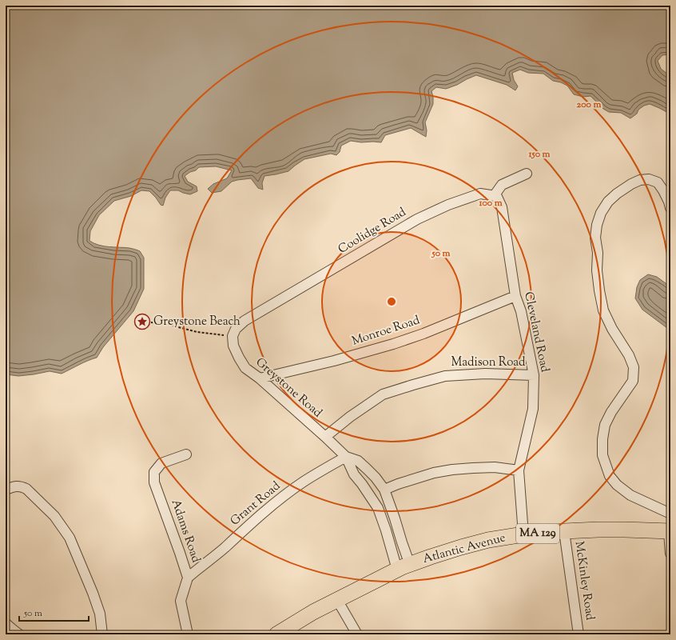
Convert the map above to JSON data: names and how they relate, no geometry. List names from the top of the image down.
{
  "streets": {
    "main road": ["MA 129", "Atlantic Avenue"],
    "street": [
      "Coolidge Road",
      "Monroe Road",
      "Cleveland Road",
      "Madison Road",
      "Greystone Road",
      "Grant Road",
      "Adams Road",
      "McKinley Road"
    ]
  },
  "crossings": [
    ["Coolidge Road", "Cleveland Road"],
    ["Coolidge Road", "Greystone Road"],
    ["Monroe Road", "Cleveland Road"],
    ["Monroe Road", "Greystone Road"],
    ["Cleveland Road", "Madison Road"],
    ["Cleveland Road", "Atlantic Avenue"],
    ["Madison Road", "Greystone Road"],
    ["Greystone Road", "Grant Road"],
    ["Greystone Road", "Atlantic Avenue"],
    ["Grant Road", "Adams Road"],
    ["Atlantic Avenue", "McKinley Road"]
  ],
  "places": {
    "place": ["Greystone Beach"]
  },
  "scale_bar": "50 m",
  "rings": [
    "200 m",
    "150 m",
    "100 m",
    "50 m"
  ]
}
